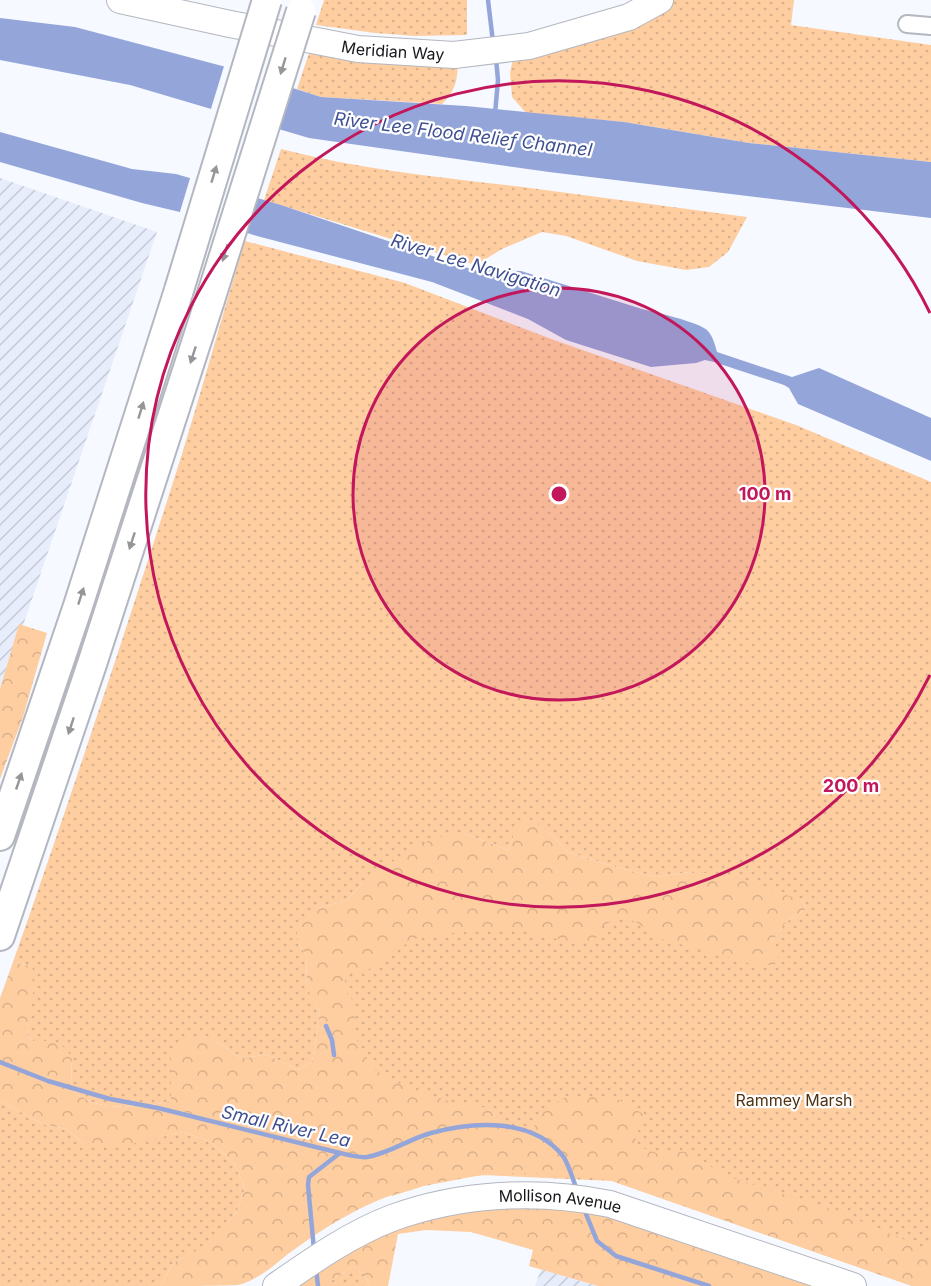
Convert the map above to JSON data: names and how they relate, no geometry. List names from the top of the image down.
{
  "streets": {
    "main road": ["Meridian Way", "Mollison Avenue"]
  },
  "water": ["River Lee Flood Relief Channel", "River Lee Navigation", "Small River Lea"],
  "parks": ["Rammey Marsh"],
  "rings": ["100 m", "200 m"]
}
